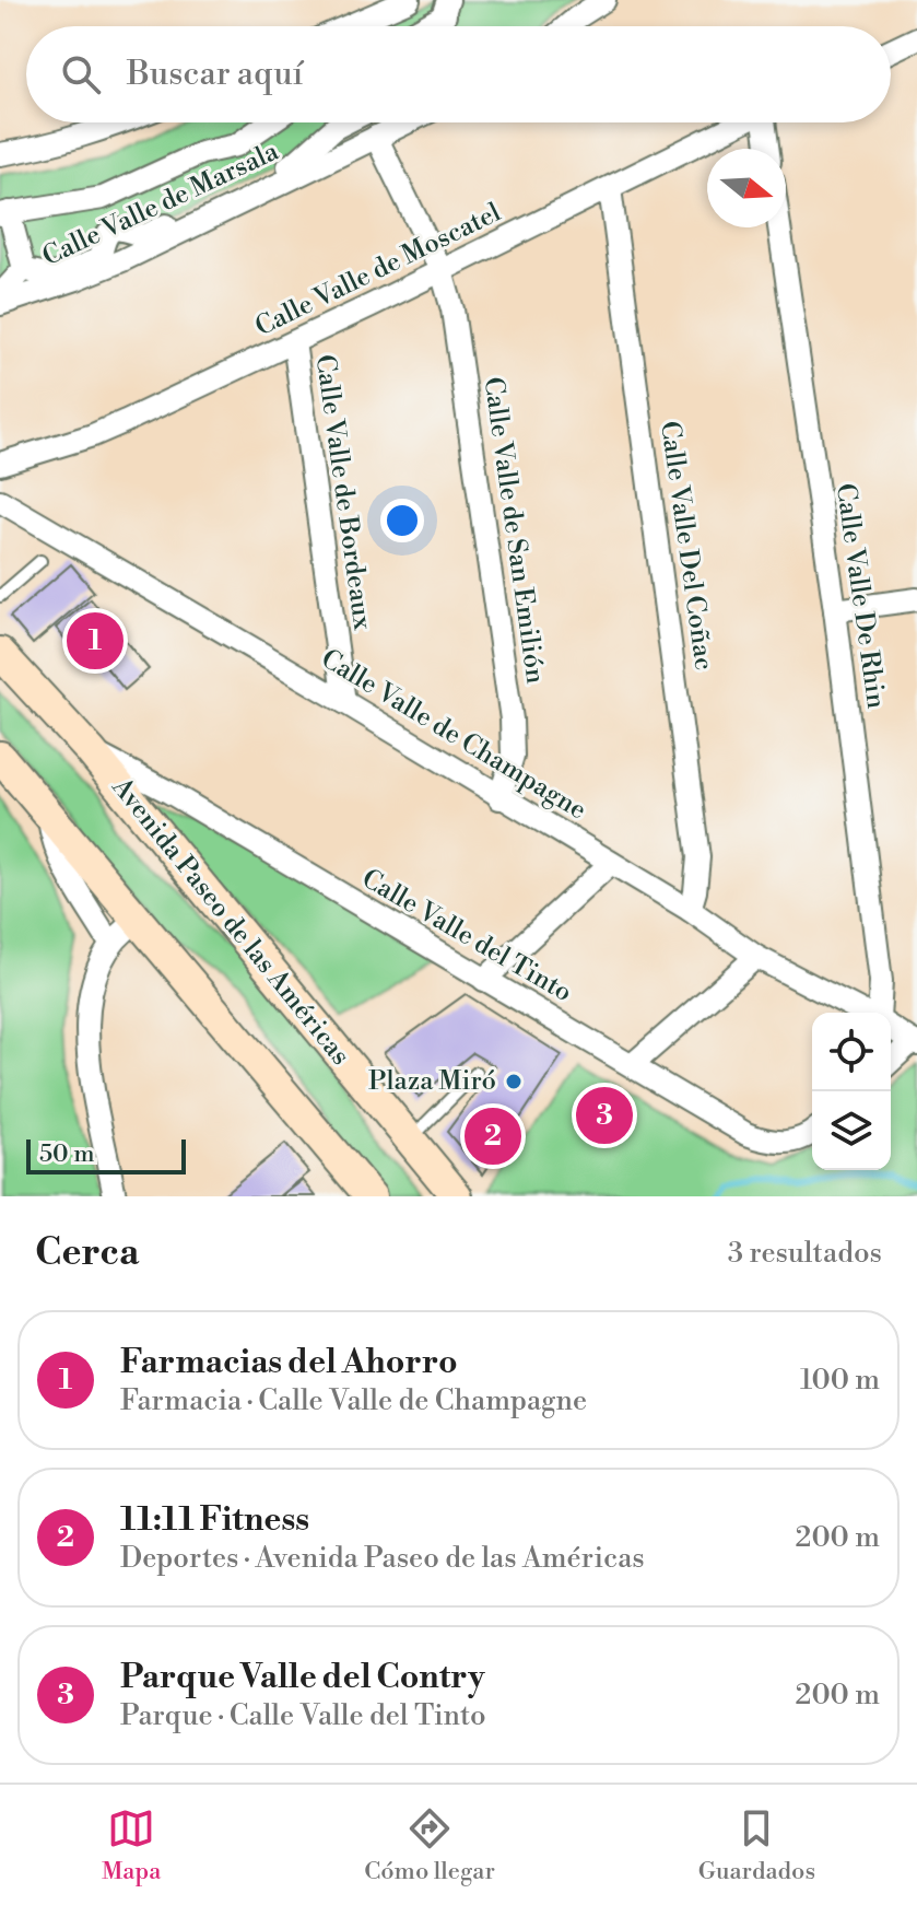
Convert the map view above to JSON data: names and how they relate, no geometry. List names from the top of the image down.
{
  "streets": {
    "main road": ["Avenida Paseo de las Américas"],
    "street": [
      "Calle Valle de Marsala",
      "Calle Valle de Moscatel",
      "Calle Valle de Bordeaux",
      "Calle Valle de San Emilión",
      "Calle Valle Del Coñac",
      "Calle Valle De Rhin",
      "Calle Valle de Champagne",
      "Calle Valle del Tinto"
    ]
  },
  "crossings": [
    ["Calle Valle de Marsala", "Calle Valle de San Emilión"],
    ["Calle Valle de Moscatel", "Calle Valle de Bordeaux"],
    ["Calle Valle de Moscatel", "Calle Valle de San Emilión"],
    ["Calle Valle de Moscatel", "Calle Valle Del Coñac"],
    ["Calle Valle de Bordeaux", "Calle Valle de Champagne"],
    ["Calle Valle de San Emilión", "Calle Valle de Champagne"],
    ["Calle Valle Del Coñac", "Calle Valle de Champagne"],
    ["Avenida Paseo de las Américas", "Calle Valle del Tinto"]
  ],
  "places": ["Plaza Miró"],
  "scale_bar": "50 m",
  "north": "right",
  "page": {
    "search": "Buscar aquí",
    "pins": ["1", "3", "2"],
    "scale": "50 m",
    "heading": ["Cerca", "3 resultados"],
    "list": [
      {
        "mark": "1",
        "name": "Farmacias del Ahorro",
        "note": "Farmacia · Calle Valle de Champagne",
        "value": "100 m"
      },
      {
        "mark": "2",
        "name": "11:11 Fitness",
        "note": "Deportes · Avenida Paseo de las Américas",
        "value": "200 m"
      },
      {
        "mark": "3",
        "name": "Parque Valle del Contry",
        "note": "Parque · Calle Valle del Tinto",
        "value": "200 m"
      }
    ],
    "nav": ["Mapa", "Cómo llegar", "Guardados"]
  }
}
